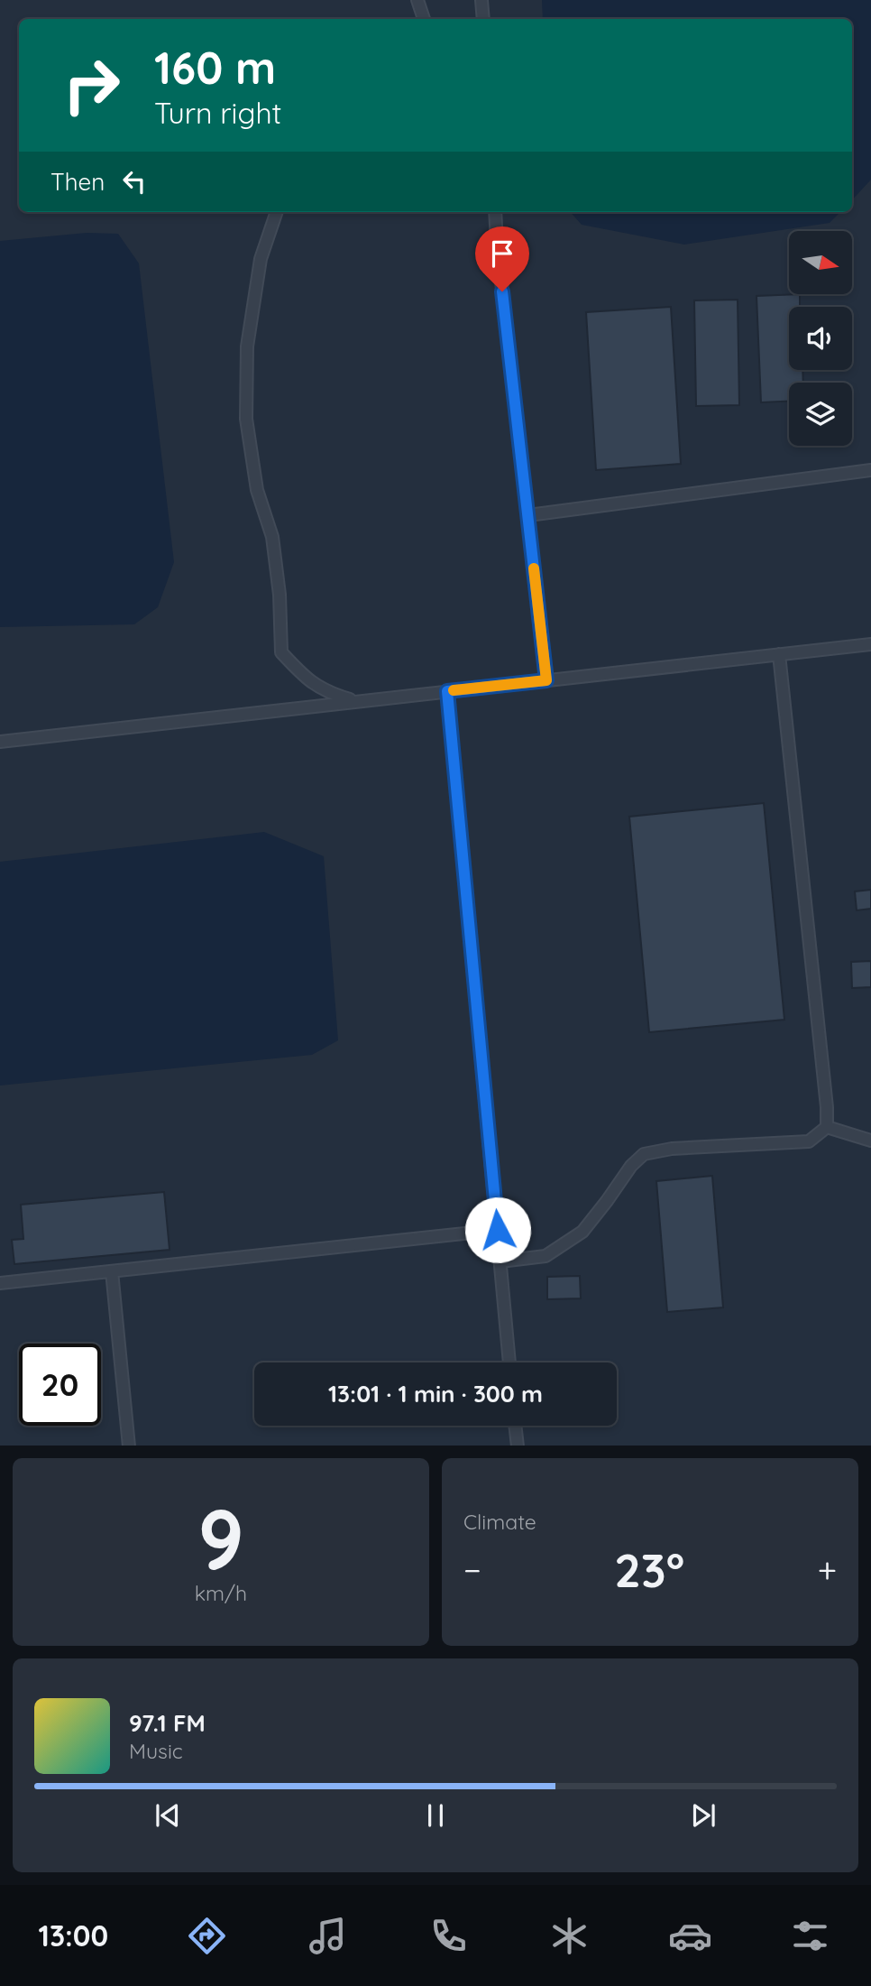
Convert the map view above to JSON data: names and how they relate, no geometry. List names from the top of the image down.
{
  "north": "right",
  "page": {
    "turn": ["160 m", "Turn right"],
    "then": "Then",
    "limit": "20",
    "trip": "13:01 · 1 min · 300 m",
    "tile": [
      ["9", "km/h"],
      "Climate"
    ],
    "heat": ["−", "23°", "+"],
    "song": ["97.1 FM", "Music"],
    "tabs": "13:00"
  }
}
